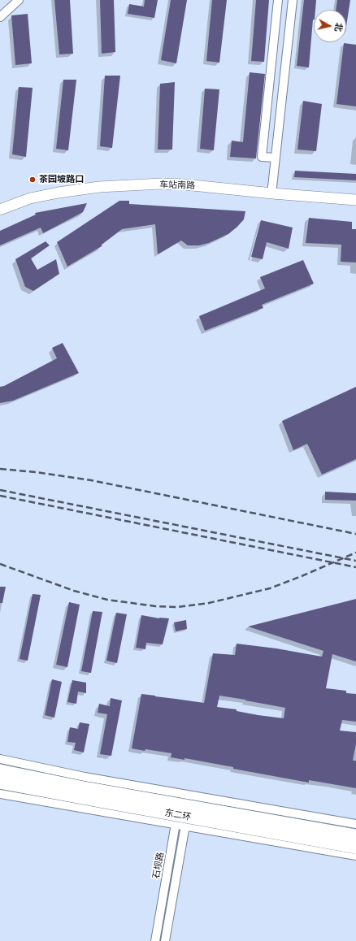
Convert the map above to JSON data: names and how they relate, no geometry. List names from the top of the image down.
{
  "streets": {
    "highway": ["东二环"],
    "main road": ["车站南路"],
    "street": ["石坝路"]
  },
  "places": ["茶园坡路口"],
  "north": "right"
}
